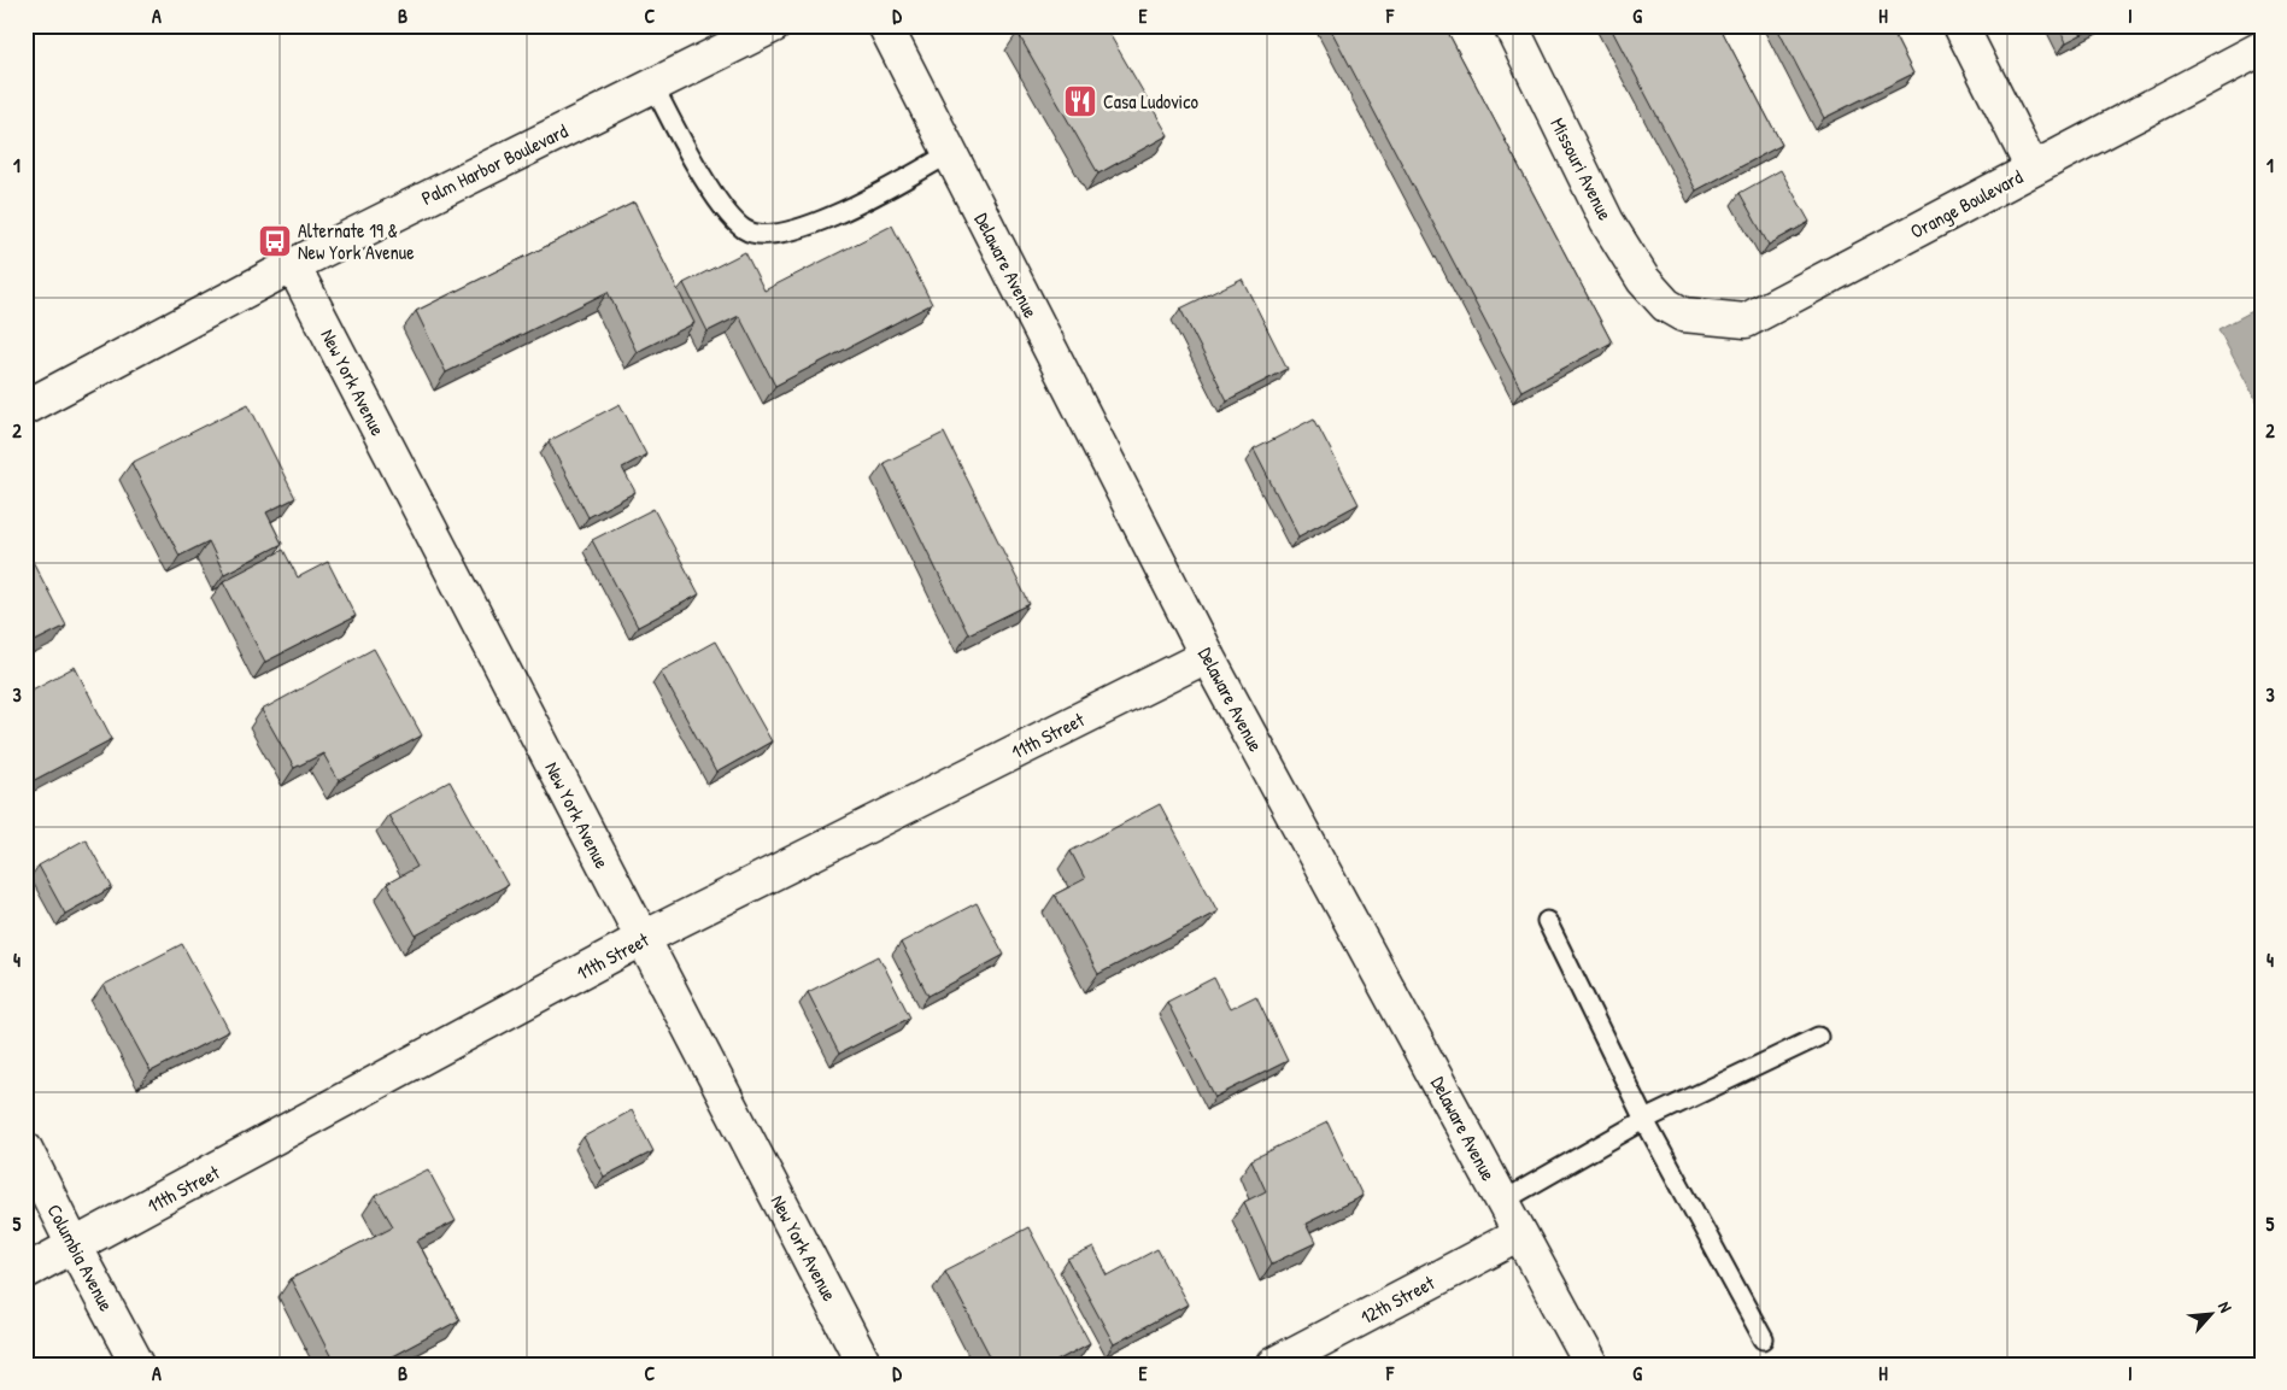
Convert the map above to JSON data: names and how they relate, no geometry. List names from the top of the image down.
{
  "streets": {
    "street": [
      "Palm Harbor Boulevard",
      "Missouri Avenue",
      "Orange Boulevard",
      "Delaware Avenue",
      "New York Avenue",
      "11th Street",
      "Columbia Avenue",
      "12th Street"
    ]
  },
  "crossings": [
    ["Palm Harbor Boulevard", "New York Avenue"],
    ["Missouri Avenue", "Orange Boulevard"],
    ["Delaware Avenue", "11th Street"],
    ["Delaware Avenue", "12th Street"],
    ["New York Avenue", "11th Street"],
    ["11th Street", "Columbia Avenue"]
  ],
  "places": {
    "restaurant": ["Casa Ludovico"],
    "bus stop": ["Alternate 19 & New York Avenue"]
  },
  "north": "top right",
  "grid": {
    "columns": [
      "A",
      "B",
      "C",
      "D",
      "E",
      "F",
      "G",
      "H",
      "I"
    ],
    "rows": [
      "1",
      "2",
      "3",
      "4",
      "5"
    ]
  }
}
